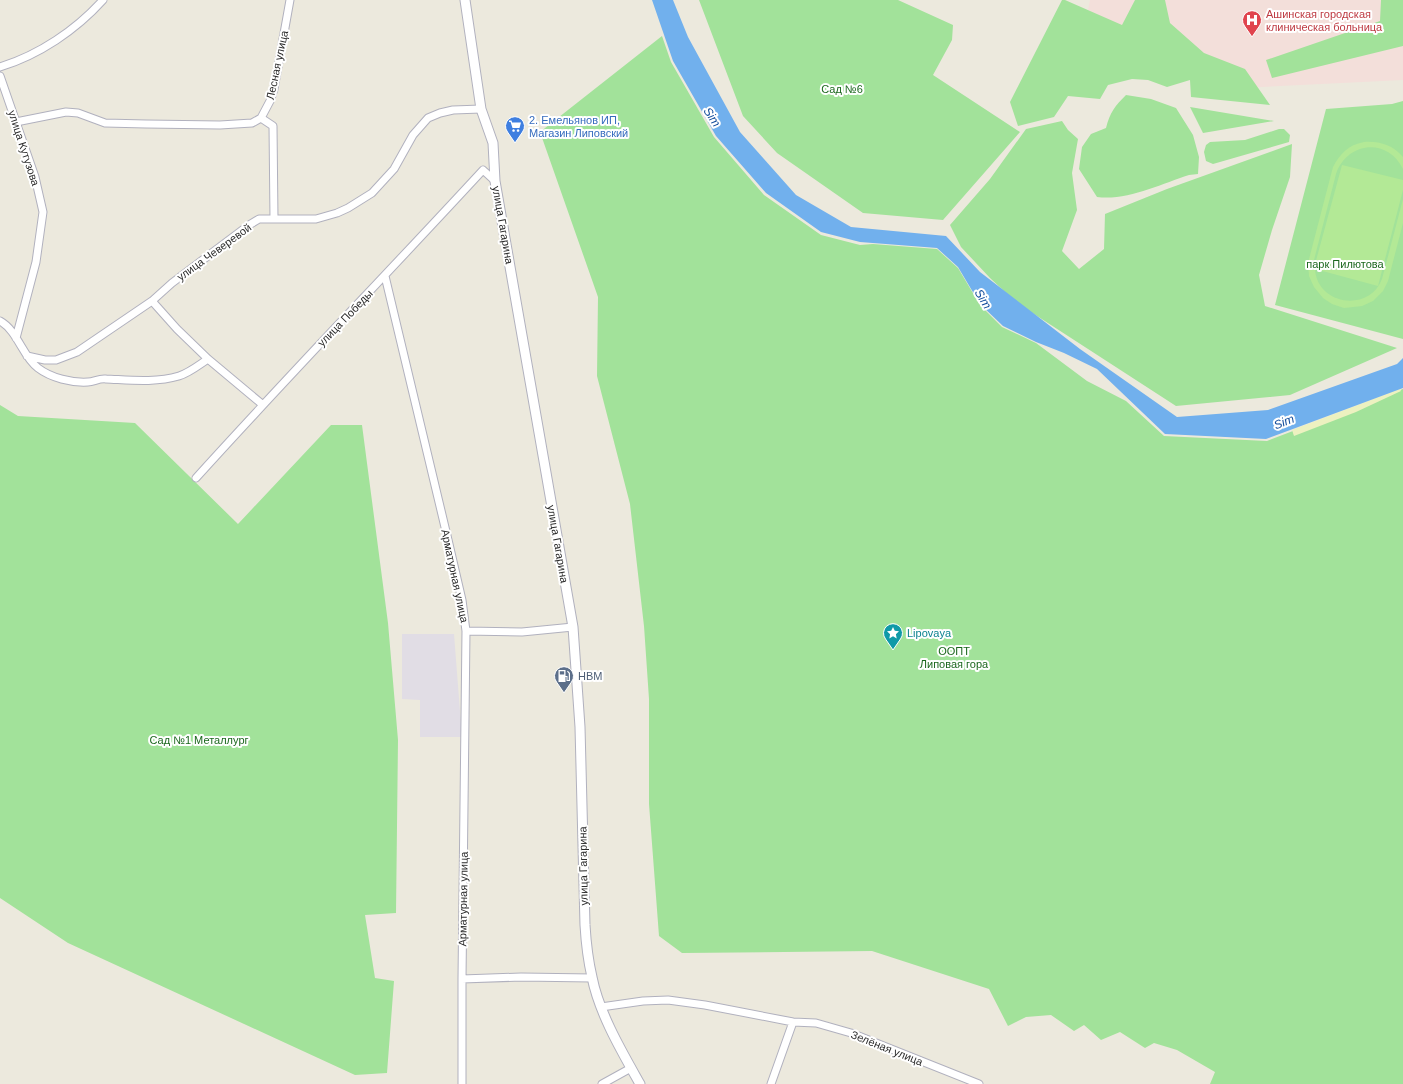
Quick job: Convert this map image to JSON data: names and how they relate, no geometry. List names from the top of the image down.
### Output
{
  "streets": {
    "street": [
      "Лесная улица",
      "улица Кутузова",
      "улица Гагарина",
      "улица Чеверевой",
      "улица Победы",
      "Арматурная улица",
      "Зелёная улица"
    ]
  },
  "crossings": [
    ["улица Гагарина", "улица Чеверевой"],
    ["улица Гагарина", "улица Победы"],
    ["улица Гагарина", "Зелёная улица"],
    ["улица Победы", "Арматурная улица"]
  ],
  "water": ["Sim"],
  "parks": [
    "Сад №6",
    "парк Пилютова",
    "ООПТ Липовая гора",
    "Сад №1 Металлург"
  ],
  "places": {
    "hospital": ["Ашинская городская клиническая больница"],
    "supermarket": ["2. Емельянов ИП, Магазин Липовский"],
    "place": ["Lipovaya"],
    "fuel station": ["НВМ"]
  }
}
